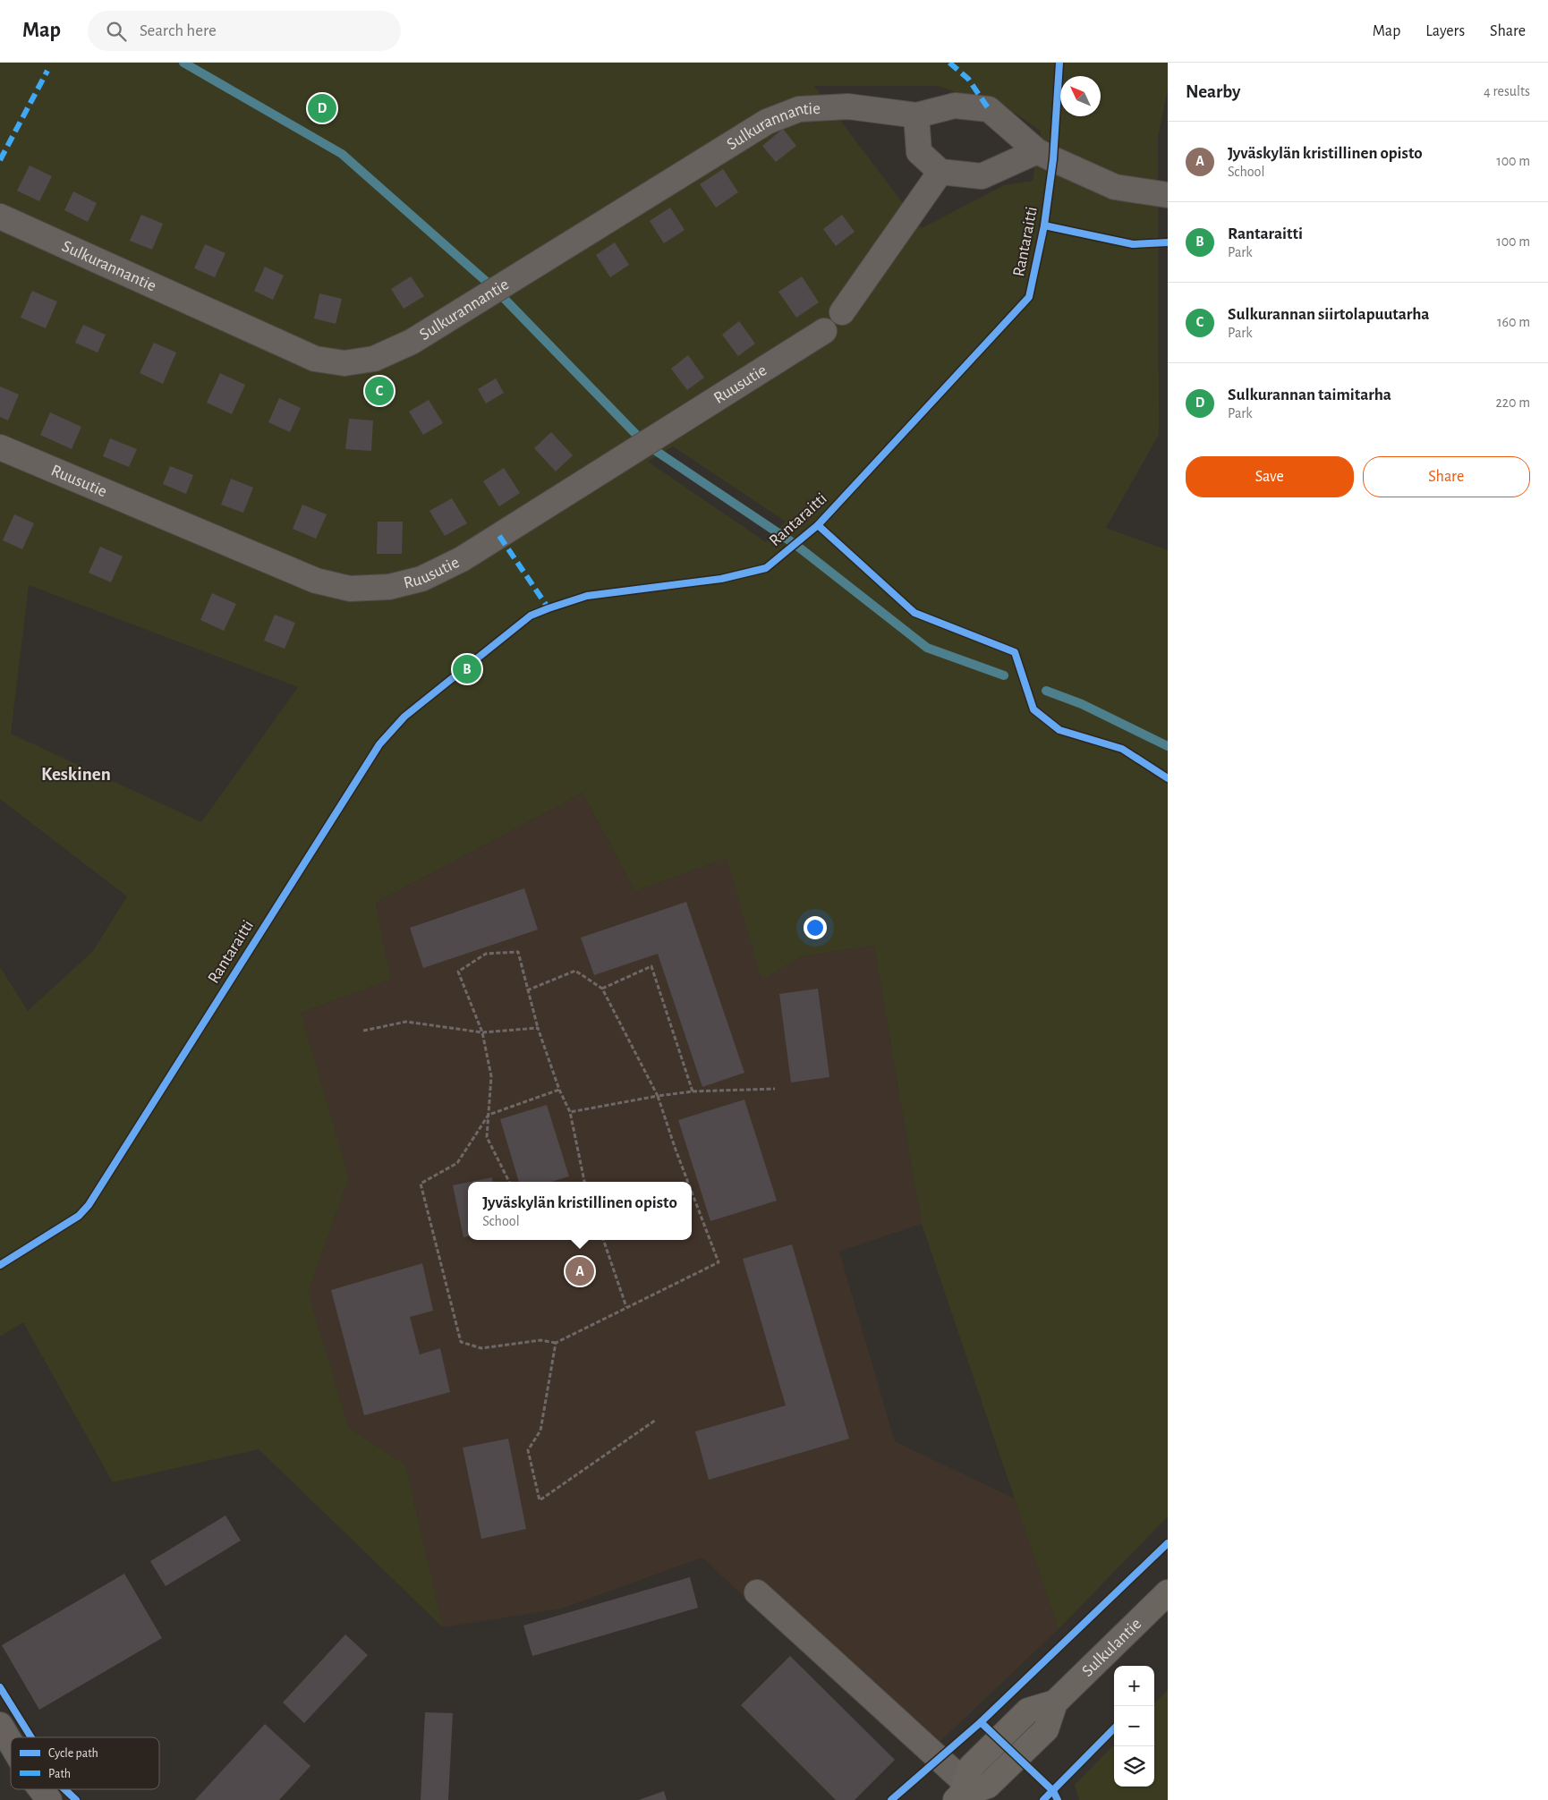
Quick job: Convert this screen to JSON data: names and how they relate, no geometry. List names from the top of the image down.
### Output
{
  "streets": {
    "main road": ["Sulkulantie"],
    "street": ["Sulkurannantie", "Ruusutie"],
    "cycle path": ["Rantaraitti"]
  },
  "districts": ["Keskinen"],
  "legend": ["Cycle path", "Path"],
  "north": "top left",
  "page": {
    "header": "Map",
    "search": "Search here",
    "nav": ["Map", "Layers", "Share"],
    "heading": ["Nearby", "4 results"],
    "pins": [
      "D",
      "C",
      "B",
      "A"
    ],
    "list": [
      {
        "mark": "A",
        "name": "Jyväskylän kristillinen opisto",
        "note": "School",
        "value": "100 m"
      },
      {
        "mark": "B",
        "name": "Rantaraitti",
        "note": "Park",
        "value": "100 m"
      },
      {
        "mark": "C",
        "name": "Sulkurannan siirtolapuutarha",
        "note": "Park",
        "value": "160 m"
      },
      {
        "mark": "D",
        "name": "Sulkurannan taimitarha",
        "note": "Park",
        "value": "220 m"
      }
    ],
    "buttons": ["Save", "Share"],
    "popup": ["Jyväskylän kristillinen opisto", "School"],
    "map_buttons": ["+", "−"]
  }
}
